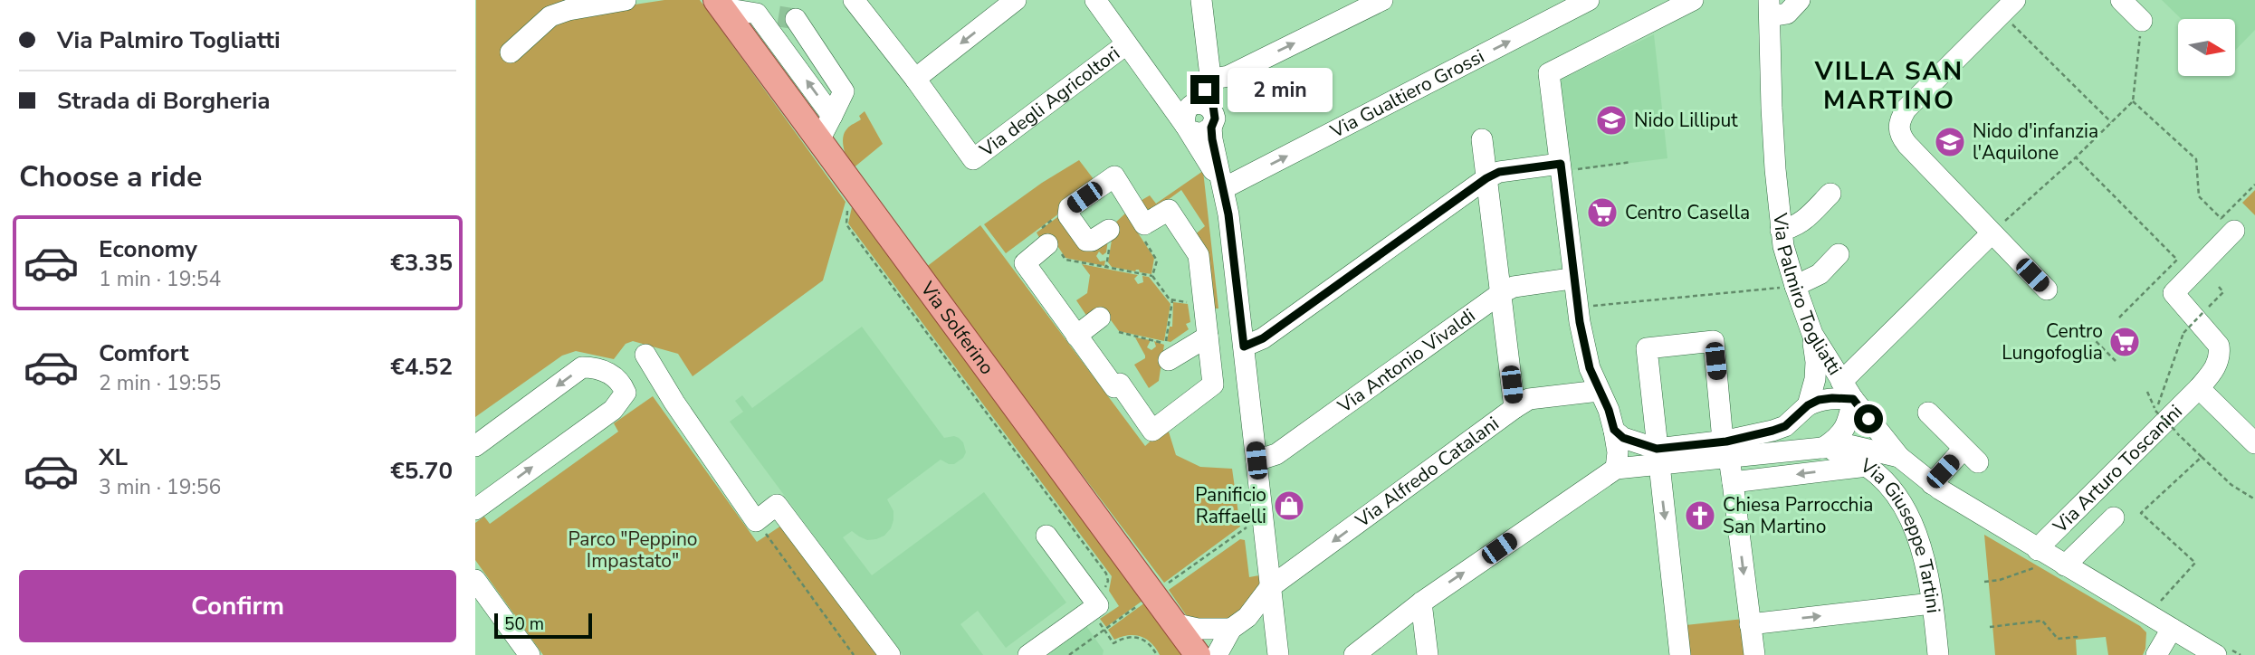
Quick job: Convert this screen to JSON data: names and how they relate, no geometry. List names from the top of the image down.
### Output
{
  "streets": {
    "main road": ["Via Solferino"],
    "street": [
      "Via Gualtiero Grossi",
      "Via degli Agricoltori",
      "Via Palmiro Togliatti",
      "Via Antonio Vivaldi",
      "Via Arturo Toscanini",
      "Via Alfredo Catalani",
      "Via Giuseppe Tartini"
    ]
  },
  "crossings": [
    ["Via Palmiro Togliatti", "Via Arturo Toscanini"]
  ],
  "districts": ["VILLA SAN MARTINO"],
  "parks": ["Parco \"Peppino Impastato\""],
  "places": {
    "school or university": ["Nido Lilliput", "Nido d'infanzia l'Aquilone"],
    "supermarket": ["Centro Casella", "Centro Lungofoglia"],
    "shop": ["Panificio Raffaelli"],
    "church": ["Chiesa Parrocchia San Martino"]
  },
  "scale_bar": "50 m",
  "north": "right",
  "page": {
    "banner": ["Via Palmiro Togliatti", "Strada di Borgheria"],
    "bubble": "2 min",
    "heading": "Choose a ride",
    "list": [
      {
        "name": "Economy",
        "note": "1 min · 19:54",
        "value": "€3.35"
      },
      {
        "name": "Comfort",
        "note": "2 min · 19:55",
        "value": "€4.52"
      },
      {
        "name": "XL",
        "note": "3 min · 19:56",
        "value": "€5.70"
      }
    ],
    "buttons": "Confirm",
    "scale": "50 m"
  }
}
